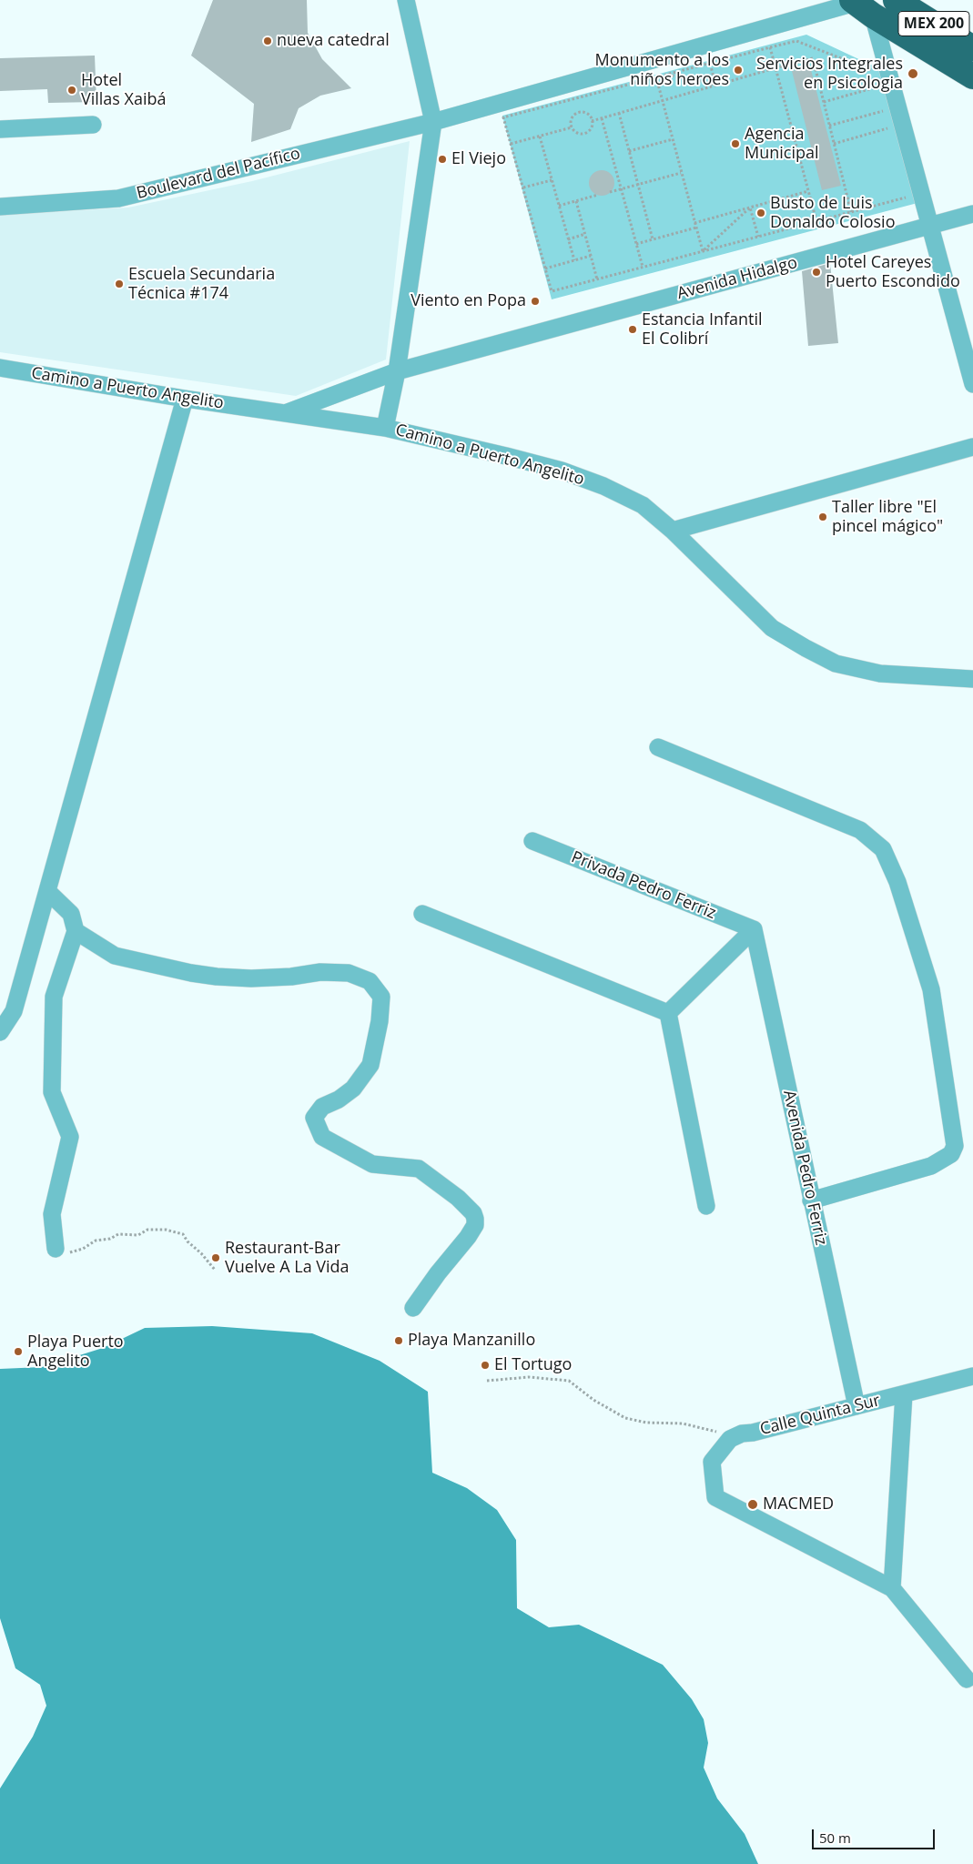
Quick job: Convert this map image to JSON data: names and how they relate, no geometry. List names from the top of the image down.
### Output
{
  "streets": {
    "highway": ["MEX 200"],
    "street": [
      "Boulevard del Pacífico",
      "Avenida Hidalgo",
      "Camino a Puerto Angelito",
      "Privada Pedro Ferriz",
      "Avenida Pedro Ferriz",
      "Calle Quinta Sur"
    ]
  },
  "crossings": [
    ["MEX 200", "Boulevard del Pacífico"],
    ["Avenida Hidalgo", "Camino a Puerto Angelito"],
    ["Privada Pedro Ferriz", "Avenida Pedro Ferriz"],
    ["Avenida Pedro Ferriz", "Calle Quinta Sur"]
  ],
  "places": [
    "nueva catedral",
    "Monumento a los niños heroes",
    "Servicios Integrales en Psicologia",
    "Hotel Villas Xaibá",
    "Agencia Municipal",
    "El Viejo",
    "Busto de Luis Donaldo Colosio",
    "Hotel Careyes Puerto Escondido",
    "Escuela Secundaria Técnica #174",
    "Viento en Popa",
    "Estancia Infantil El Colibrí",
    "Taller libre \"El pincel mágico\"",
    "Restaurant-Bar Vuelve A La Vida",
    "Playa Manzanillo",
    "Playa Puerto Angelito",
    "El Tortugo",
    "MACMED"
  ],
  "scale_bar": "50 m"
}
